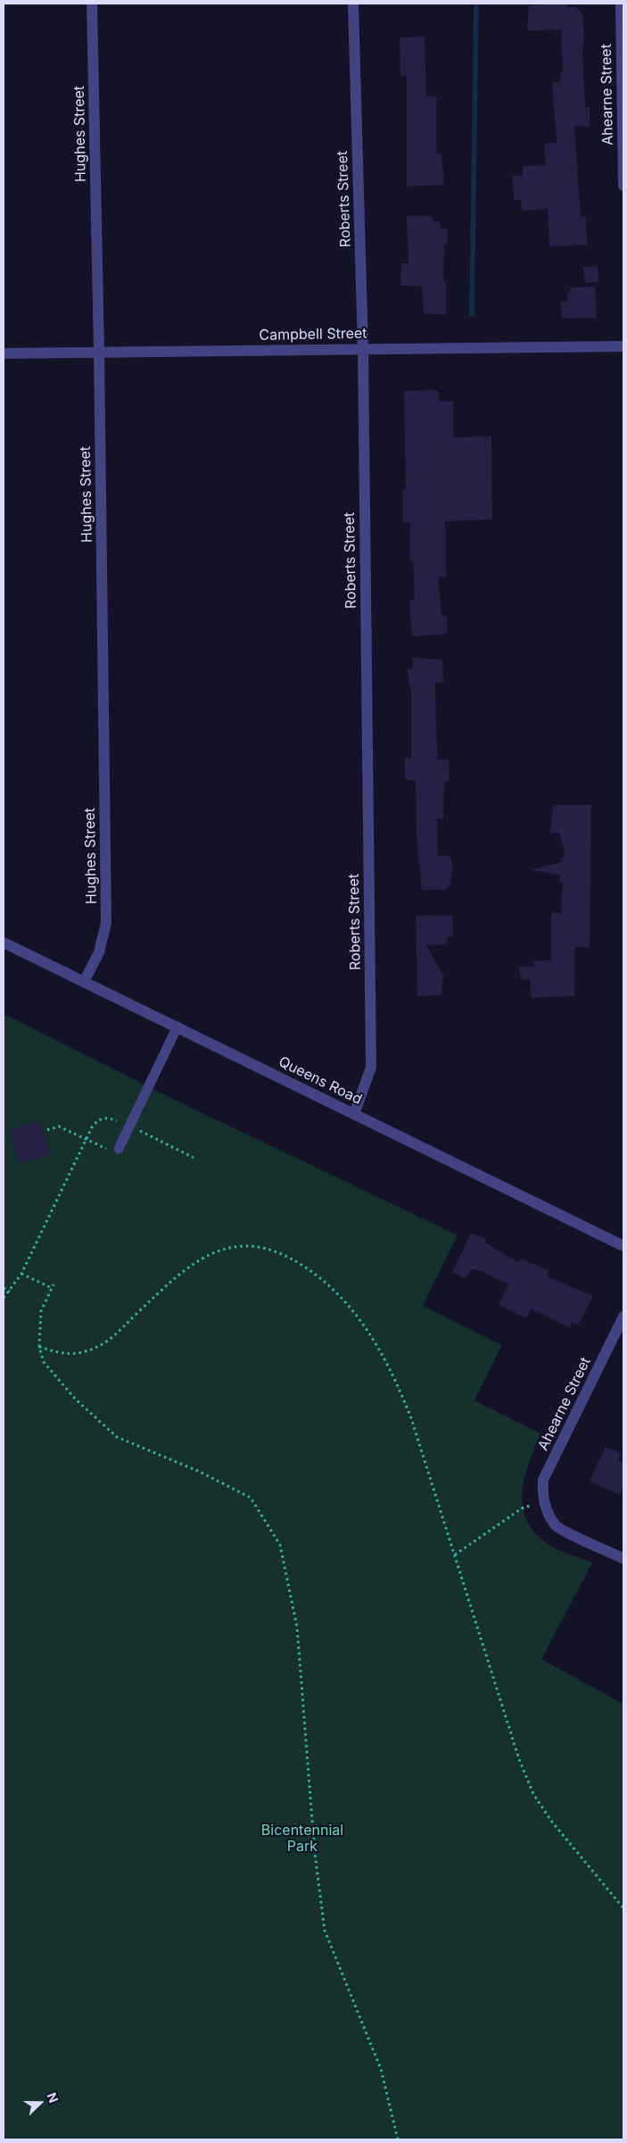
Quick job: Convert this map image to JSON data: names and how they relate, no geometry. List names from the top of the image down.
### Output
{
  "streets": {
    "street": [
      "Ahearne Street",
      "Hughes Street",
      "Roberts Street",
      "Campbell Street",
      "Queens Road"
    ]
  },
  "crossings": [
    ["Hughes Street", "Campbell Street"],
    ["Hughes Street", "Queens Road"],
    ["Roberts Street", "Campbell Street"],
    ["Roberts Street", "Queens Road"]
  ],
  "parks": ["Bicentennial Park"],
  "north": "right"
}
